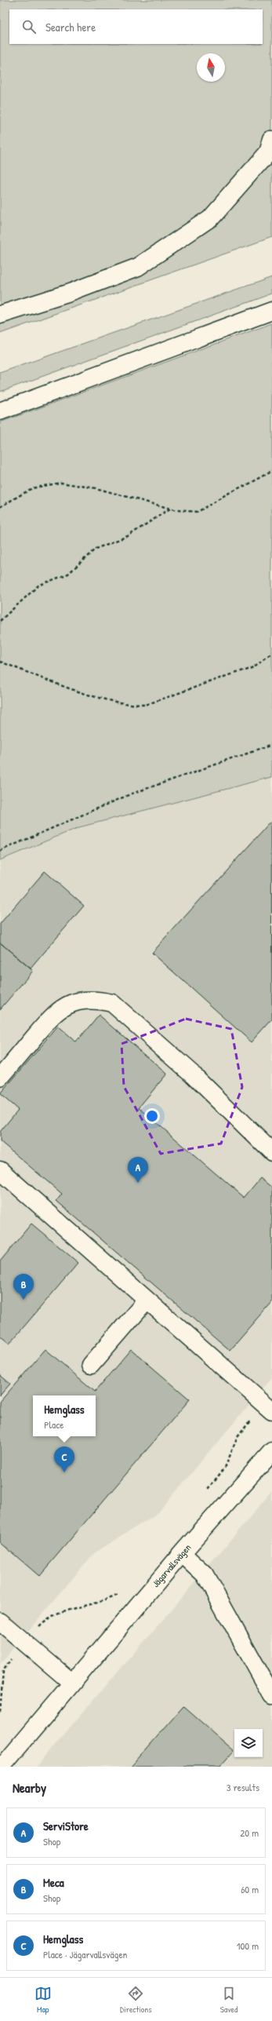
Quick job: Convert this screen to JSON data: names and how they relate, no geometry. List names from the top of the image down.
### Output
{
  "streets": {
    "street": ["Jägarvallsvägen"]
  },
  "north": "top",
  "page": {
    "search": "Search here",
    "pins": ["A", "B", "C"],
    "popup": ["Hemglass", "Place"],
    "heading": ["Nearby", "3 results"],
    "list": [
      {
        "mark": "A",
        "name": "ServiStore",
        "note": "Shop",
        "value": "20 m"
      },
      {
        "mark": "B",
        "name": "Meca",
        "note": "Shop",
        "value": "60 m"
      },
      {
        "mark": "C",
        "name": "Hemglass",
        "note": "Place · Jägarvallsvägen",
        "value": "100 m"
      }
    ],
    "nav": ["Map", "Directions", "Saved"]
  }
}
